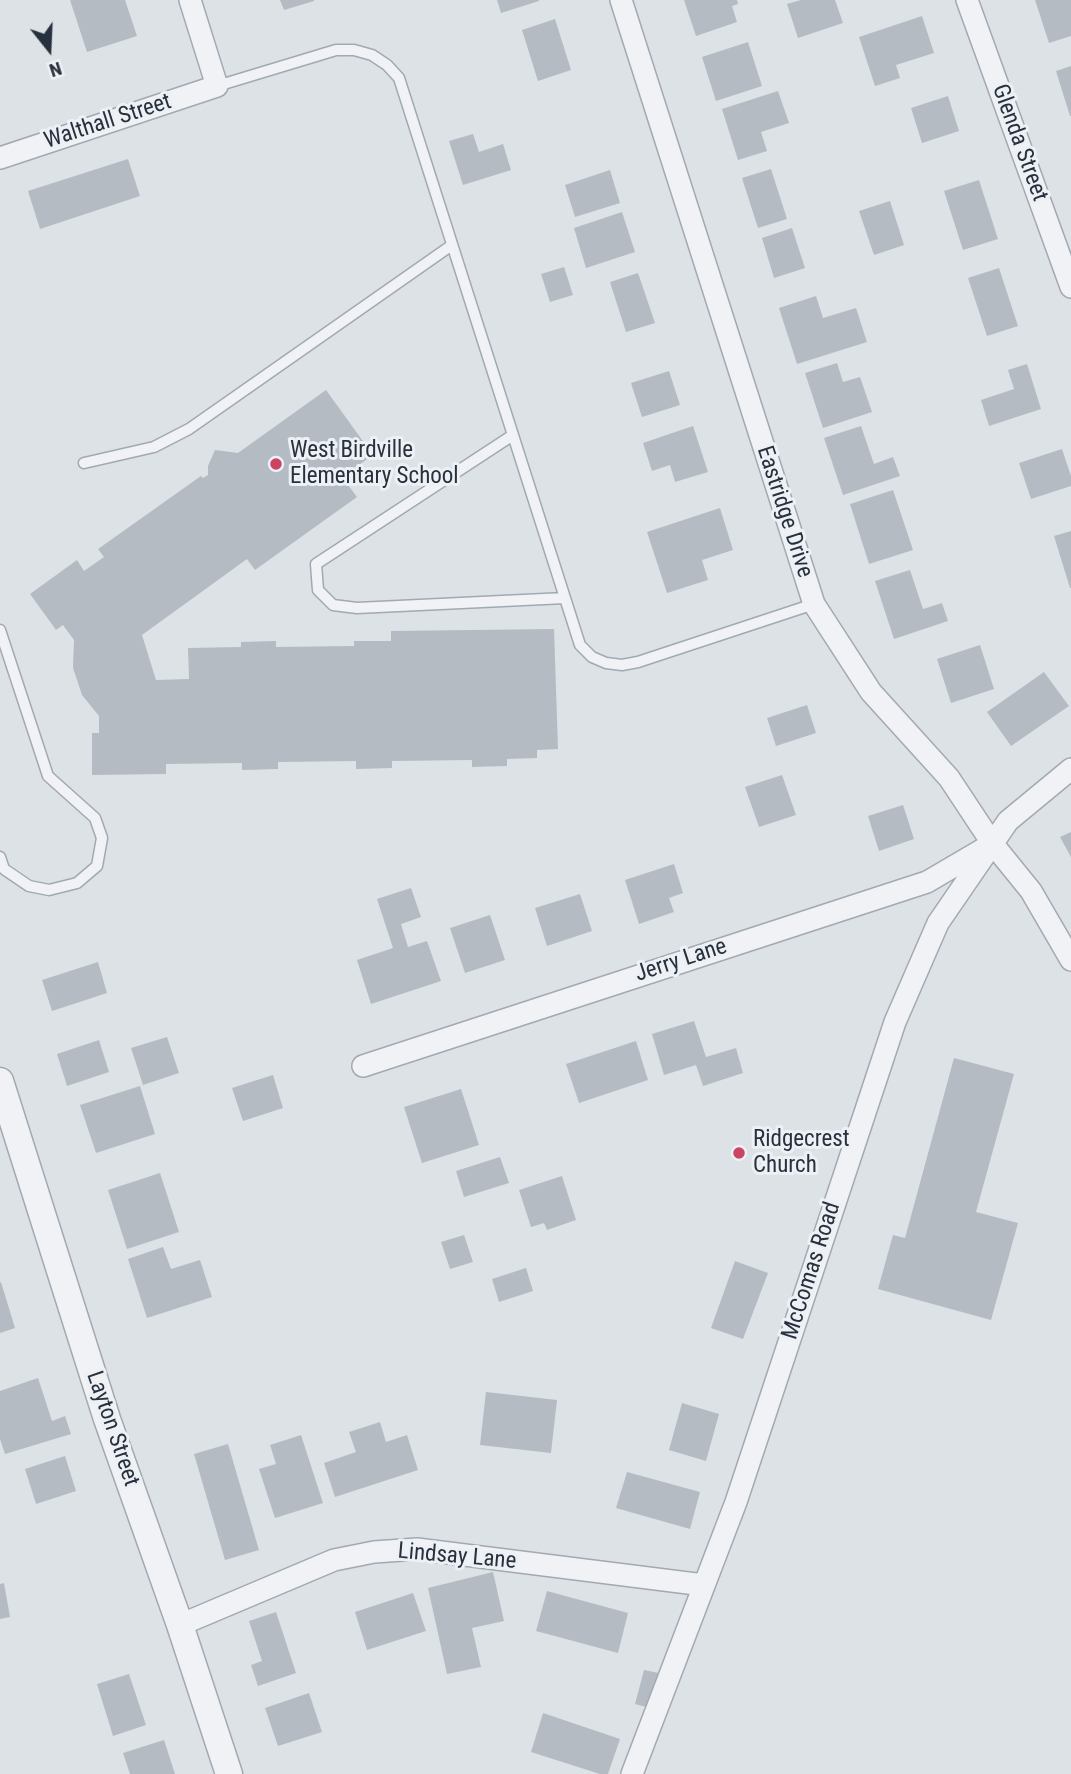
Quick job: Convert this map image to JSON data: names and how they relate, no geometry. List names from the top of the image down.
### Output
{
  "streets": {
    "street": [
      "Walthall Street",
      "Glenda Street",
      "Eastridge Drive",
      "Jerry Lane",
      "McComas Road",
      "Layton Street",
      "Lindsay Lane"
    ]
  },
  "crossings": [
    ["Eastridge Drive", "Jerry Lane"],
    ["Eastridge Drive", "McComas Road"],
    ["Jerry Lane", "McComas Road"],
    ["McComas Road", "Lindsay Lane"],
    ["Layton Street", "Lindsay Lane"]
  ],
  "places": ["West Birdville Elementary School", "Ridgecrest Church"],
  "north": "bottom"
}
